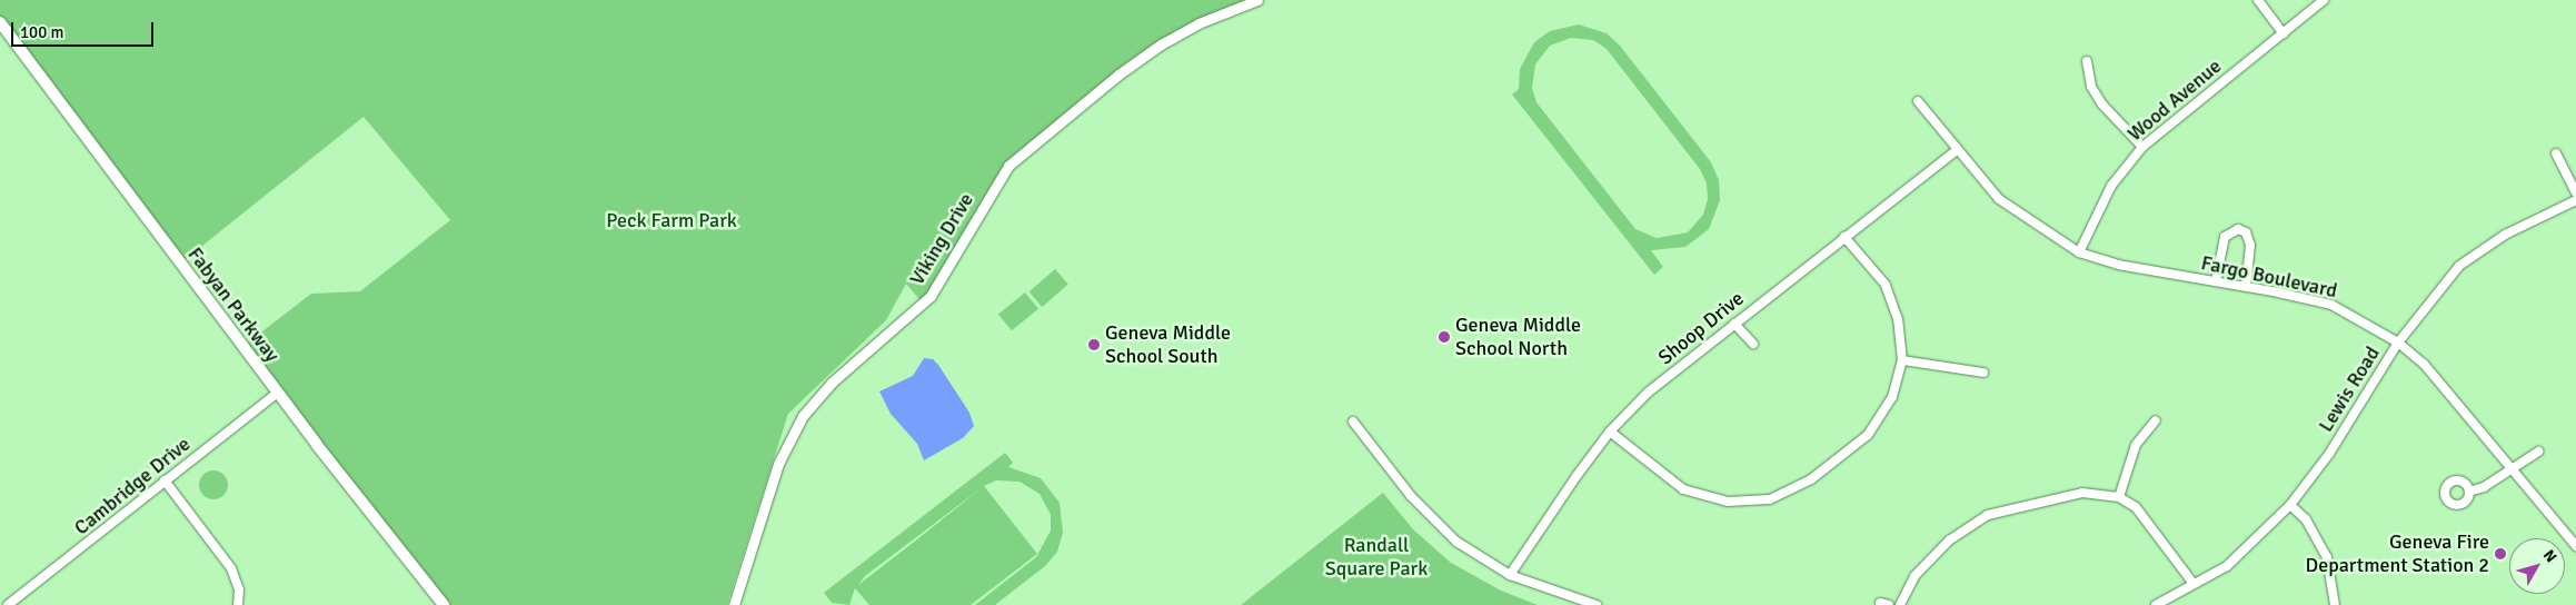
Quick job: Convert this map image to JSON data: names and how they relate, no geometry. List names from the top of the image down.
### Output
{
  "streets": {
    "main road": ["Fabyan Parkway"],
    "street": [
      "Wood Avenue",
      "Viking Drive",
      "Fargo Boulevard",
      "Shoop Drive",
      "Lewis Road",
      "Cambridge Drive"
    ]
  },
  "crossings": [
    ["Wood Avenue", "Fargo Boulevard"],
    ["Fargo Boulevard", "Shoop Drive"],
    ["Fargo Boulevard", "Lewis Road"],
    ["Fabyan Parkway", "Cambridge Drive"]
  ],
  "parks": ["Peck Farm Park", "Randall Square Park"],
  "places": ["Geneva Middle School North", "Geneva Middle School South", "Geneva Fire Department Station 2"],
  "scale_bar": "100 m",
  "north": "top right"
}
